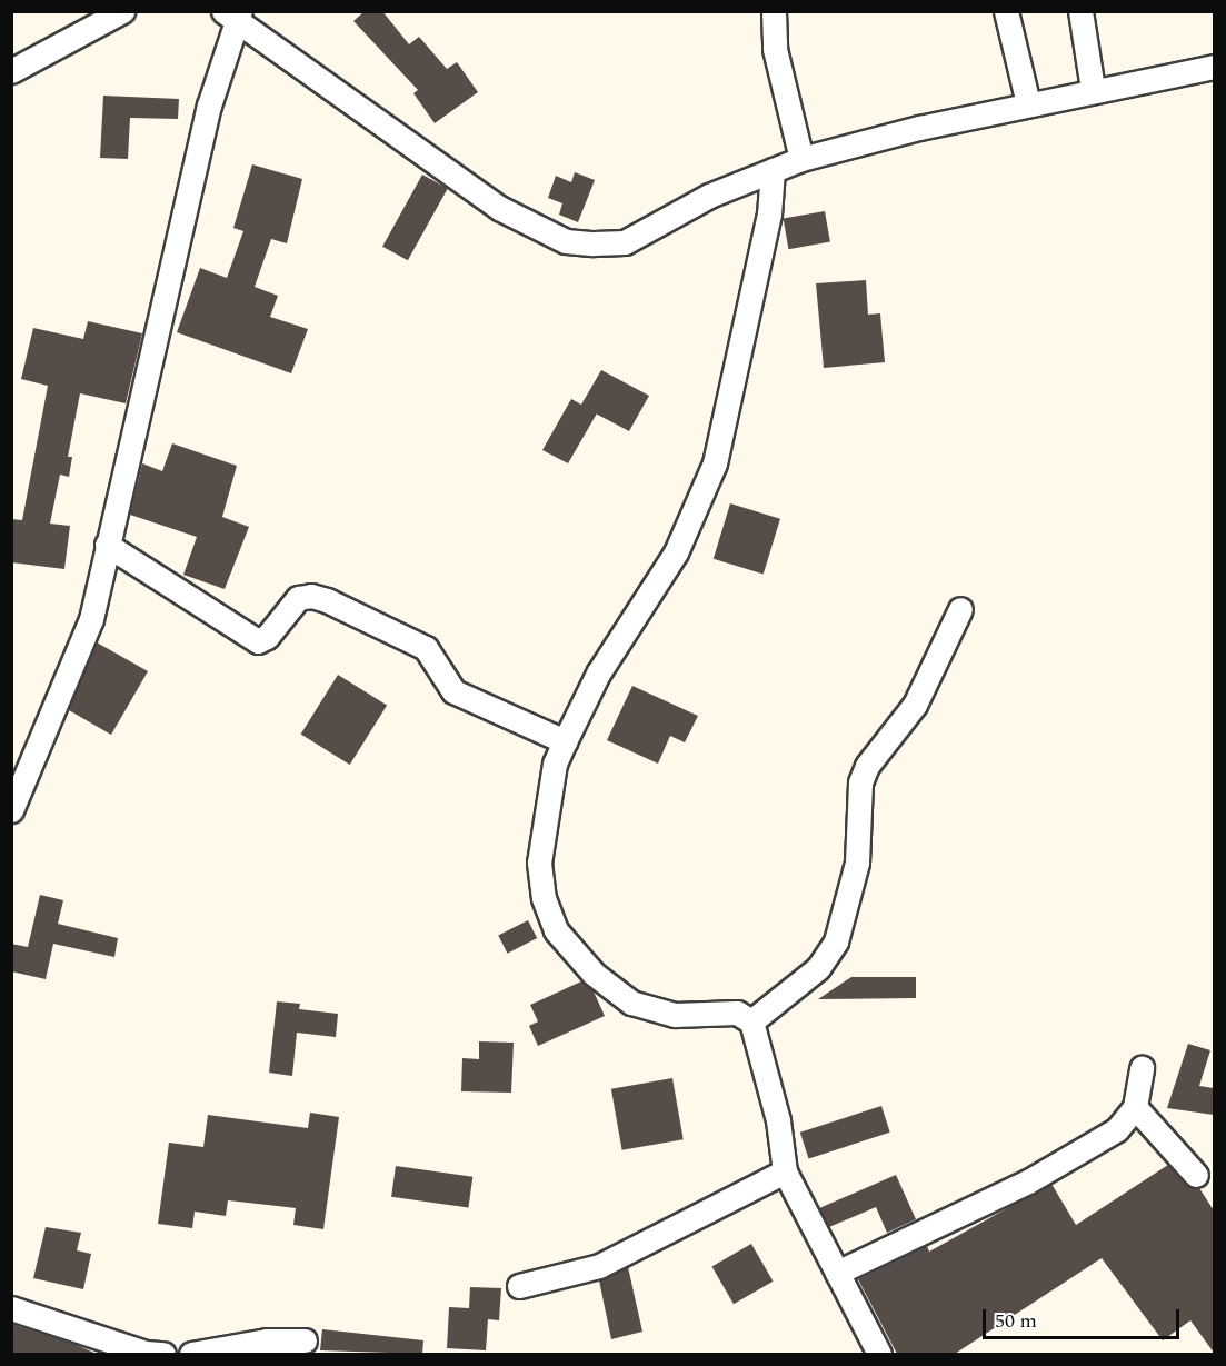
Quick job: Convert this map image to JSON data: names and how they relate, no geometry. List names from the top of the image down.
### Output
{
  "scale_bar": "50 m"
}
